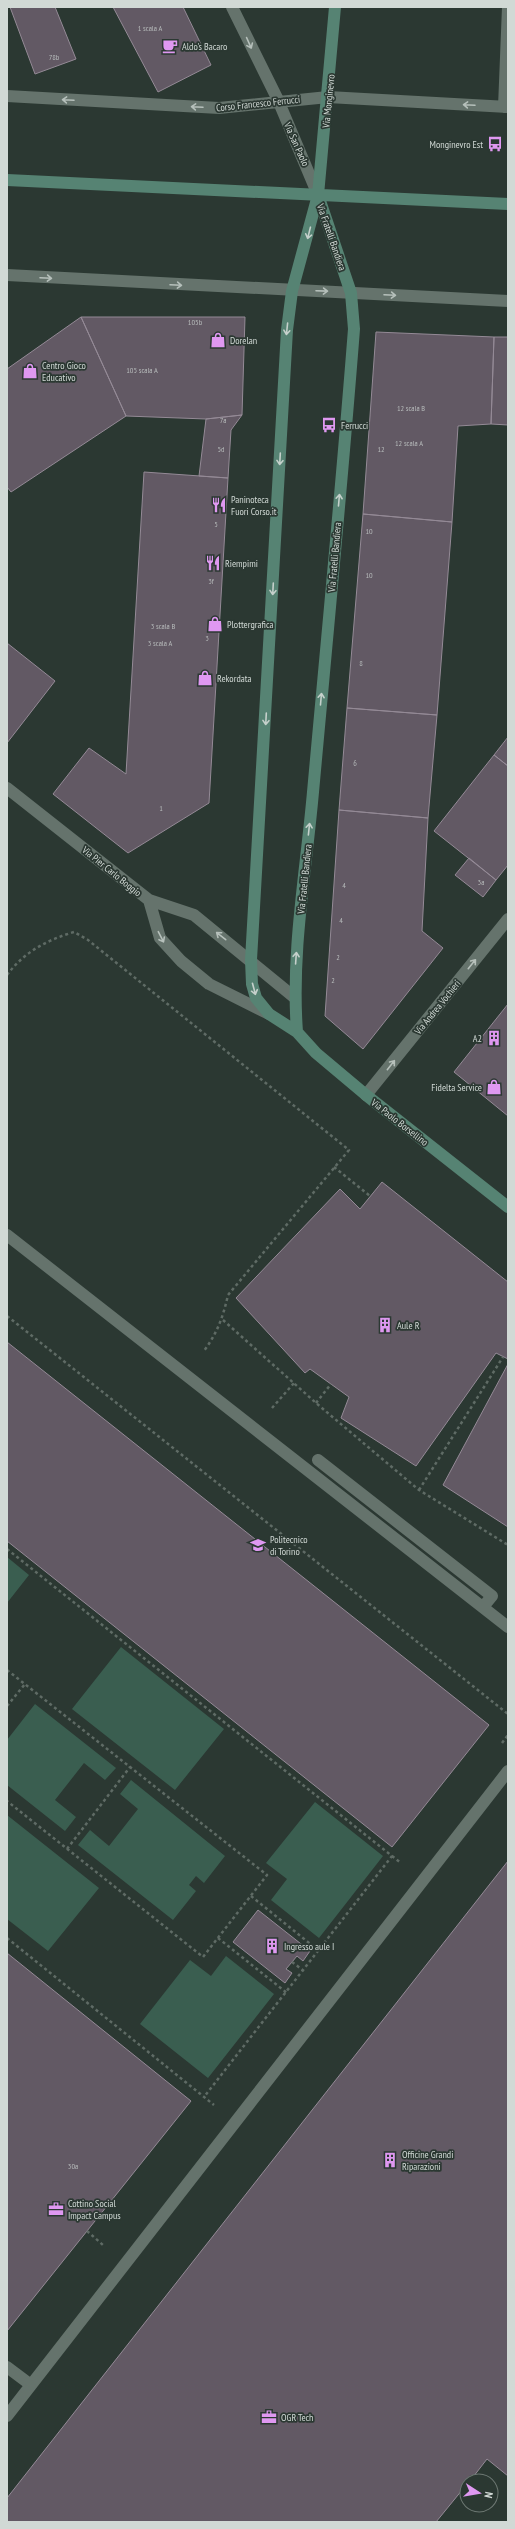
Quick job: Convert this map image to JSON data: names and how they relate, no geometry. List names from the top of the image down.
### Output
{
  "streets": {
    "street": [
      "Via Monginevro",
      "Corso Francesco Ferrucci",
      "Via San Paolo",
      "Via Fratelli Bandiera",
      "Via Pier Carlo Boggio",
      "Via Andrea Vochieri",
      "Via Paolo Borsellino"
    ]
  },
  "crossings": [
    ["Via Monginevro", "Corso Francesco Ferrucci"],
    ["Via Monginevro", "Via San Paolo"],
    ["Via Monginevro", "Via Fratelli Bandiera"],
    ["Corso Francesco Ferrucci", "Via San Paolo"],
    ["Via San Paolo", "Via Fratelli Bandiera"],
    ["Via Fratelli Bandiera", "Via Pier Carlo Boggio"],
    ["Via Fratelli Bandiera", "Via Paolo Borsellino"],
    ["Via Pier Carlo Boggio", "Via Paolo Borsellino"],
    ["Via Andrea Vochieri", "Via Paolo Borsellino"]
  ],
  "one_way": ["Via San Paolo", "Via Andrea Vochieri"],
  "places": {
    "cafe": ["Aldo's Bacaro"],
    "bus stop": ["Monginevro Est", "Ferrucci"],
    "shop": [
      "Dorelan",
      "Centro Gioco Educativo",
      "Plottergrafica",
      "Rekordata",
      "Fidelta Service"
    ],
    "restaurant": ["Paninoteca Fuori Corso.it", "Riempimi"],
    "building": [
      "A2",
      "Aule R",
      "Ingresso aule I",
      "Officine Grandi Riparazioni"
    ],
    "school or university": ["Politecnico di Torino"],
    "office": ["Cottino Social Impact Campus", "OGR Tech"]
  },
  "house_numbers": [
    "1 scala A",
    "78b",
    "105b",
    "105 scala A",
    "12 scala B",
    "7a",
    "12 scala A",
    "5d",
    "12",
    "5",
    "10",
    "10",
    "3f",
    "3 scala B",
    "3",
    "3 scala A",
    "8",
    "6",
    "1",
    "3a",
    "4",
    "4",
    "2",
    "2",
    "30a"
  ],
  "north": "right"
}
